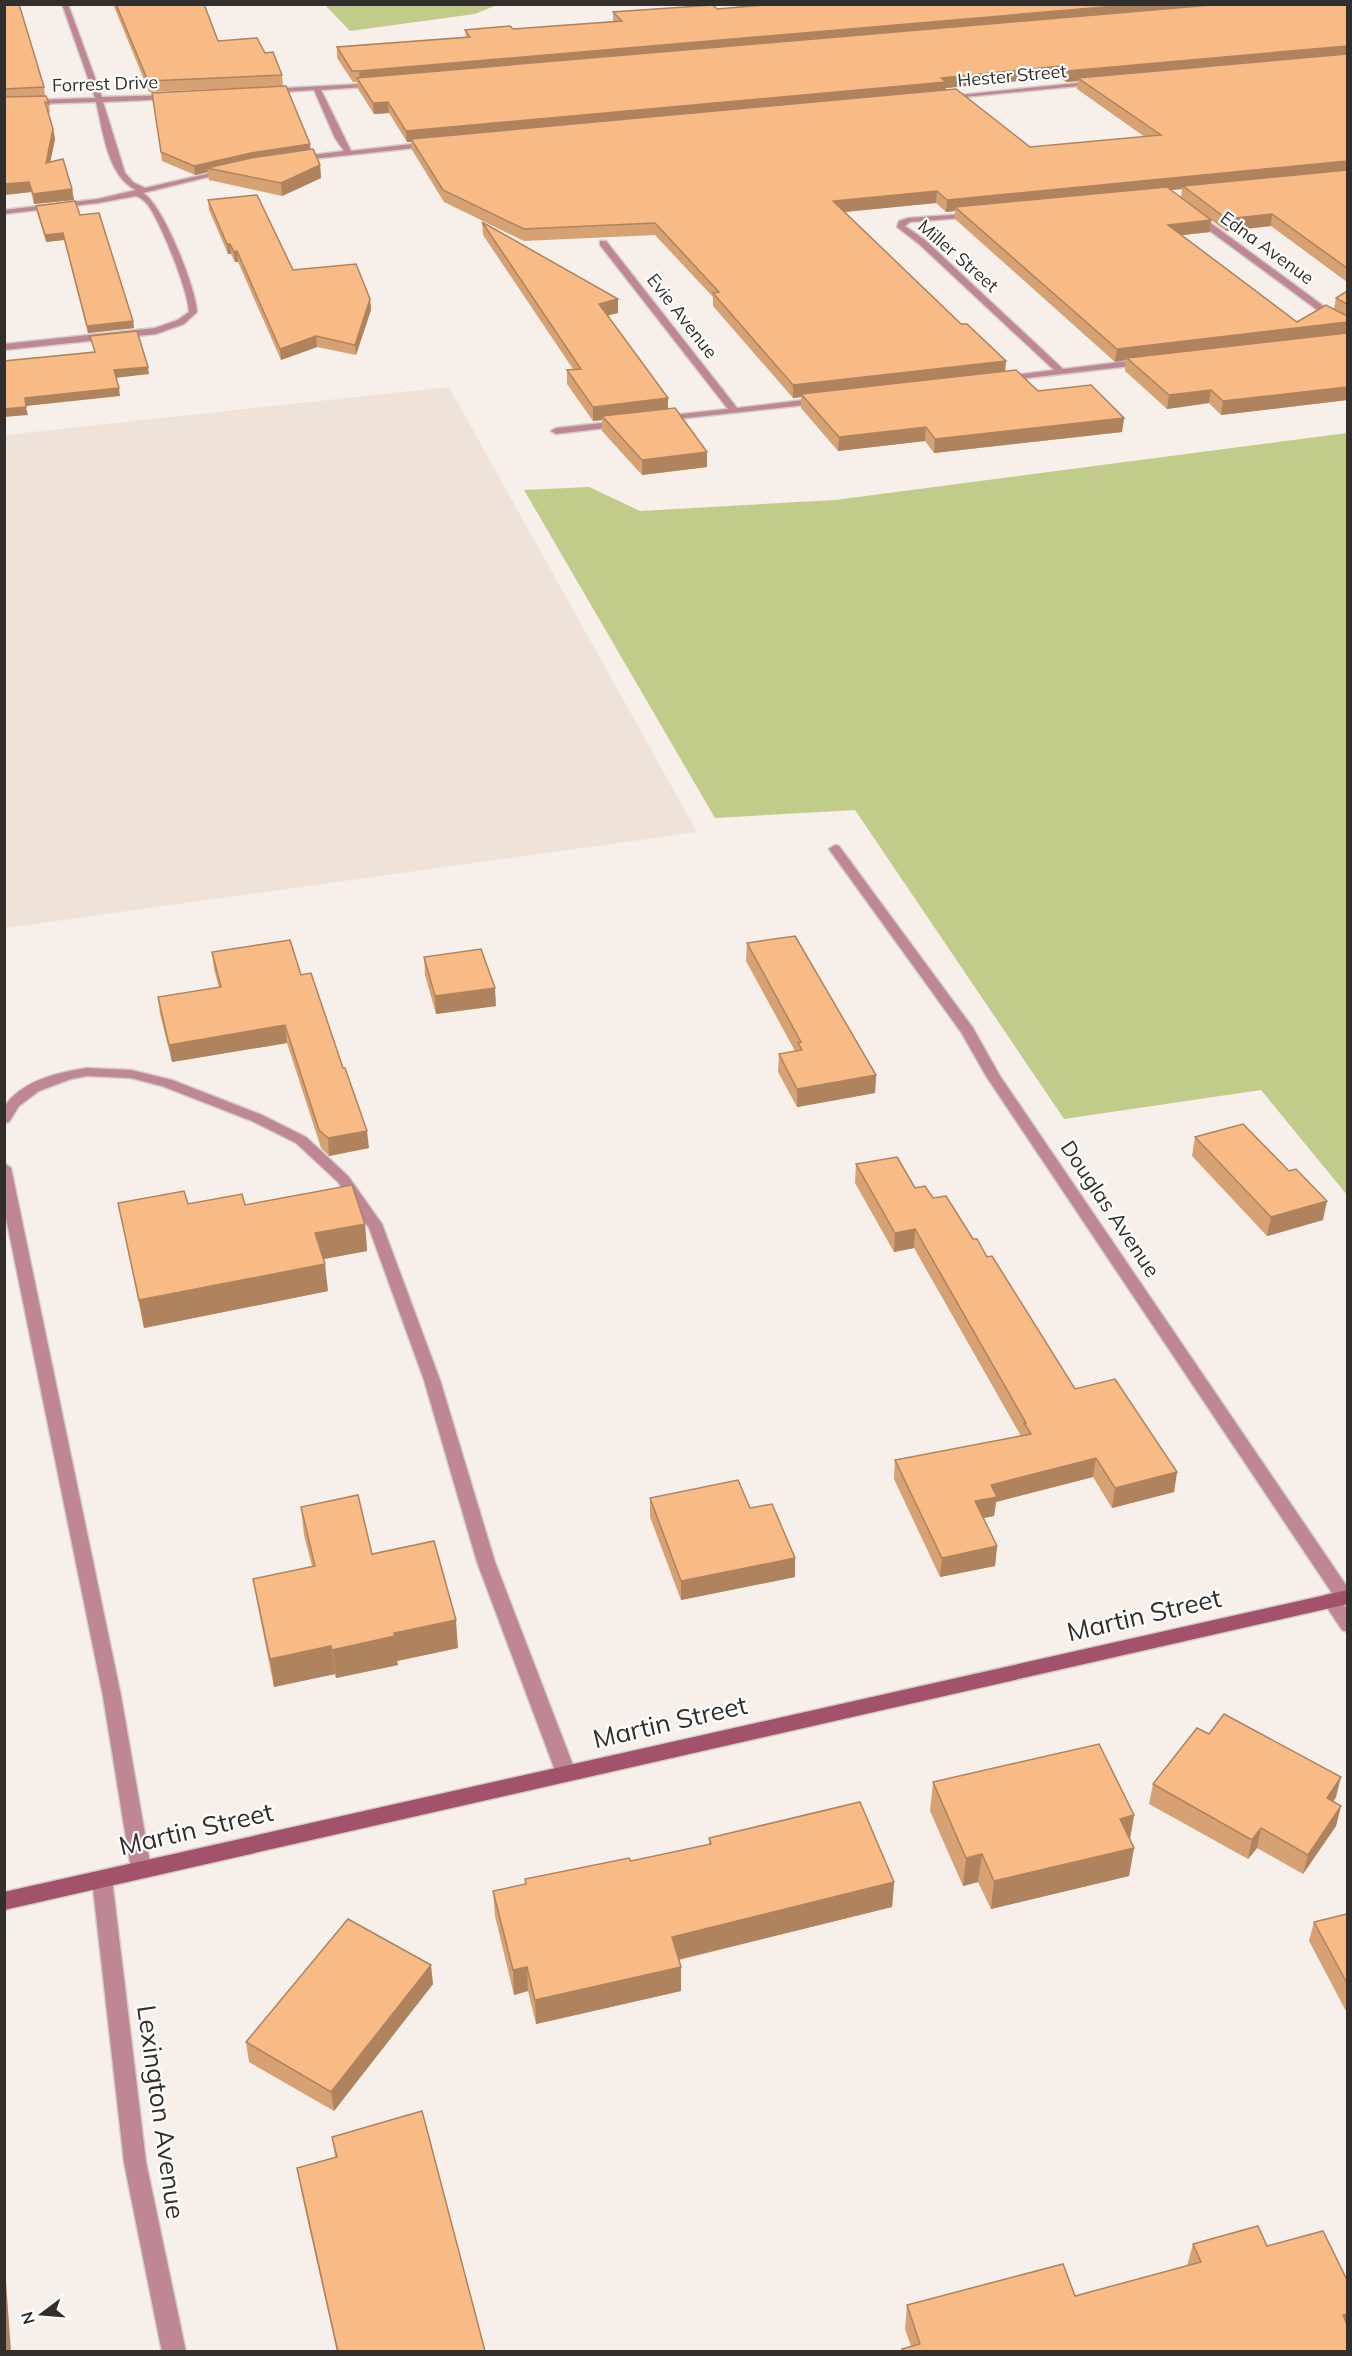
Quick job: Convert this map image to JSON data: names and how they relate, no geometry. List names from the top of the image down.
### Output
{
  "streets": {
    "street": [
      "Hester Street",
      "Forrest Drive",
      "Edna Avenue",
      "Miller Street",
      "Evie Avenue",
      "Douglas Avenue",
      "Martin Street",
      "Lexington Avenue"
    ]
  },
  "crossings": [
    ["Douglas Avenue", "Martin Street"],
    ["Martin Street", "Lexington Avenue"]
  ],
  "north": "left"
}
